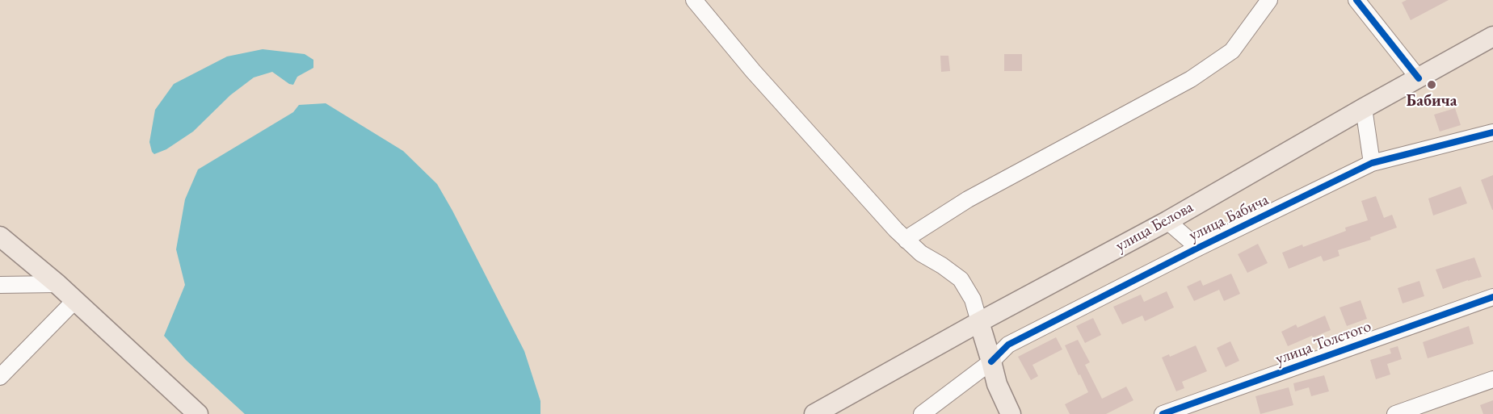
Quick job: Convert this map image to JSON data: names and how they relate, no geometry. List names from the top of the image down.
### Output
{
  "streets": {
    "main road": ["улица Белова"],
    "street": ["улица Бабича", "улица Толстого"]
  },
  "places": ["Бабича"]
}
